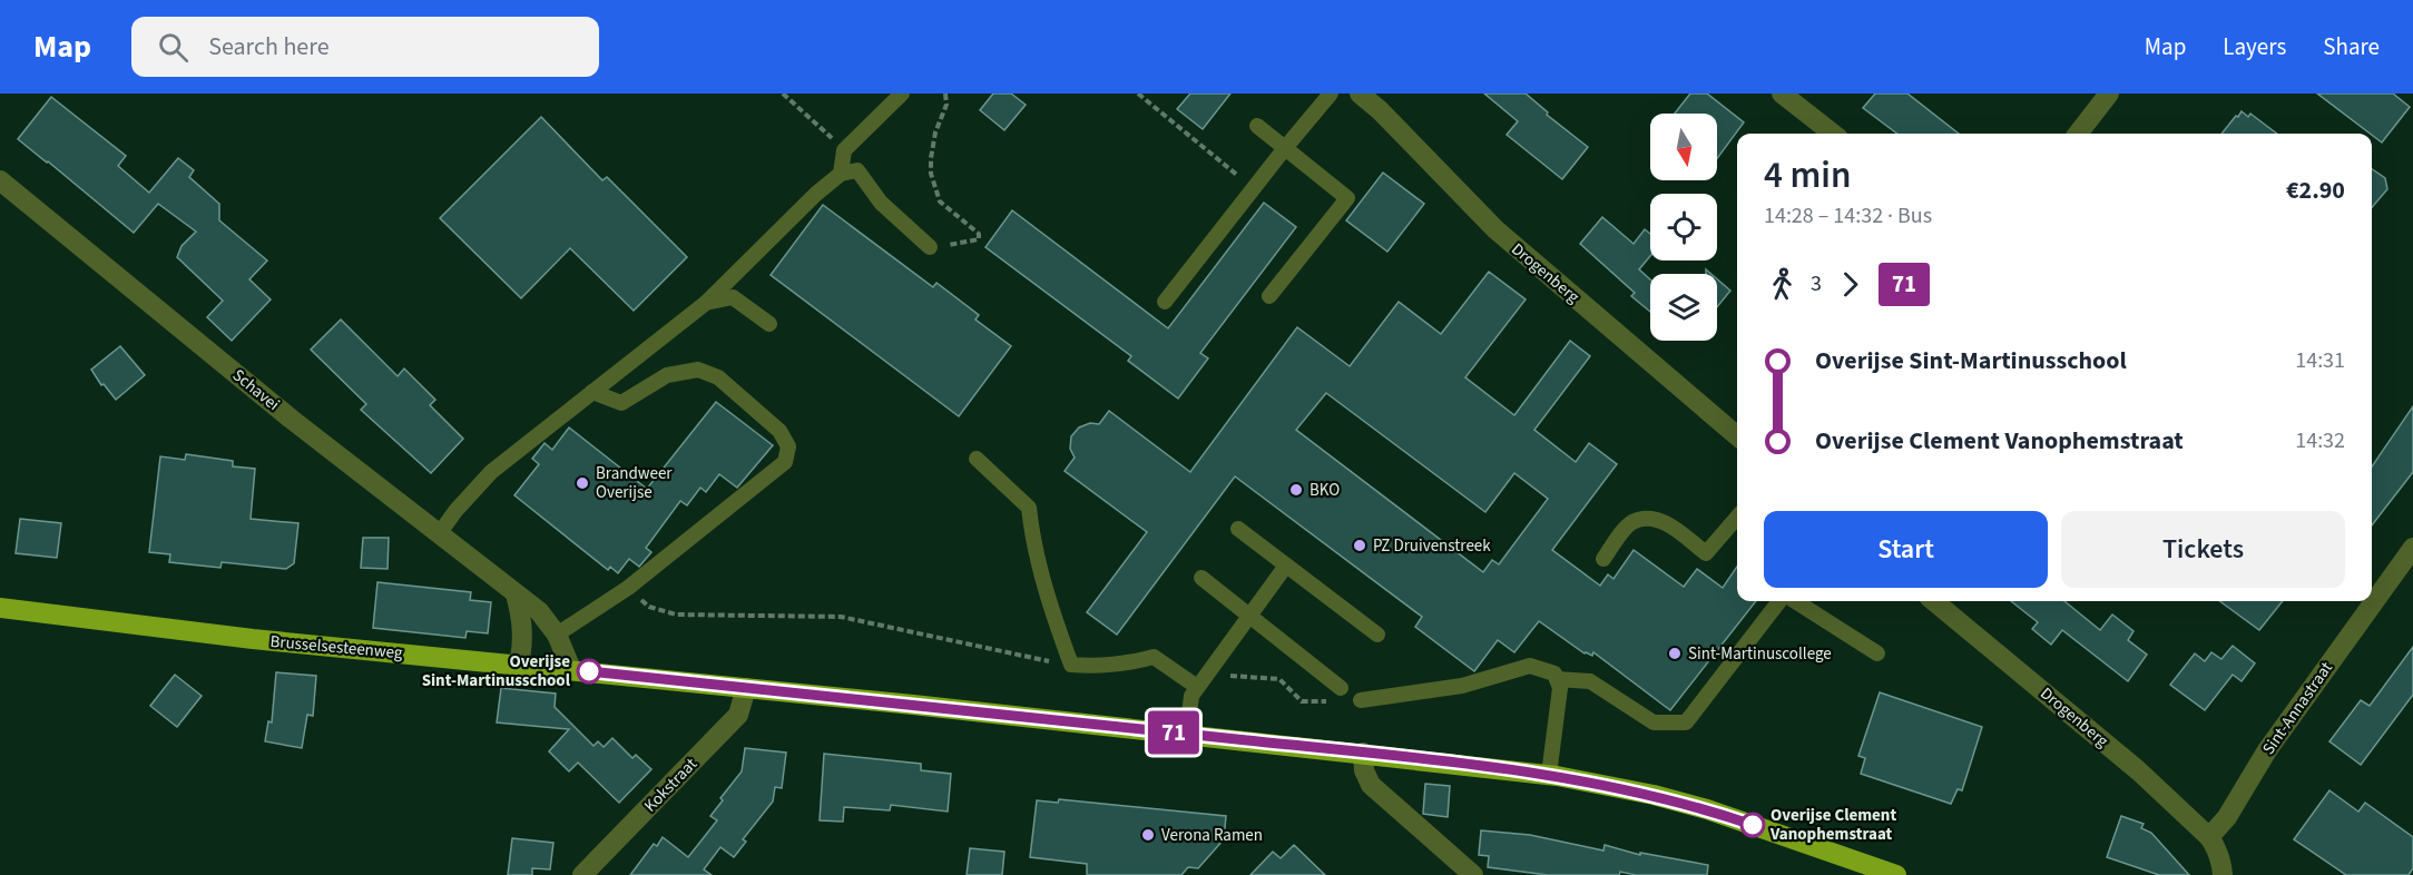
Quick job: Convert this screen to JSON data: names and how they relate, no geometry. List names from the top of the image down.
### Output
{
  "streets": {
    "main road": ["Brusselsesteenweg"],
    "street": [
      "Drogenberg",
      "Schavei",
      "Sint-Annastraat",
      "Kokstraat"
    ]
  },
  "crossings": [
    ["Drogenberg", "Sint-Annastraat"],
    ["Schavei", "Brusselsesteenweg"],
    ["Brusselsesteenweg", "Kokstraat"]
  ],
  "places": [
    "Brandweer Overijse",
    "BKO",
    "PZ Druivenstreek",
    "Sint-Martinuscollege",
    "Overijse Sint-Martinusschool",
    "Overijse Clement Vanophemstraat",
    "Verona Ramen"
  ],
  "lines": ["bus line 71"],
  "north": "bottom",
  "page": {
    "header": "Map",
    "search": "Search here",
    "nav": ["Map", "Layers", "Share"],
    "on_map": "71",
    "heading": ["4 min", "14:28 – 14:32 · Bus", "€2.90"],
    "legs": ["3", "71"],
    "list": [
      {
        "name": "Overijse Sint-Martinusschool",
        "value": "14:31"
      },
      {
        "name": "Overijse Clement Vanophemstraat",
        "value": "14:32"
      }
    ],
    "buttons": ["Start", "Tickets"]
  }
}
